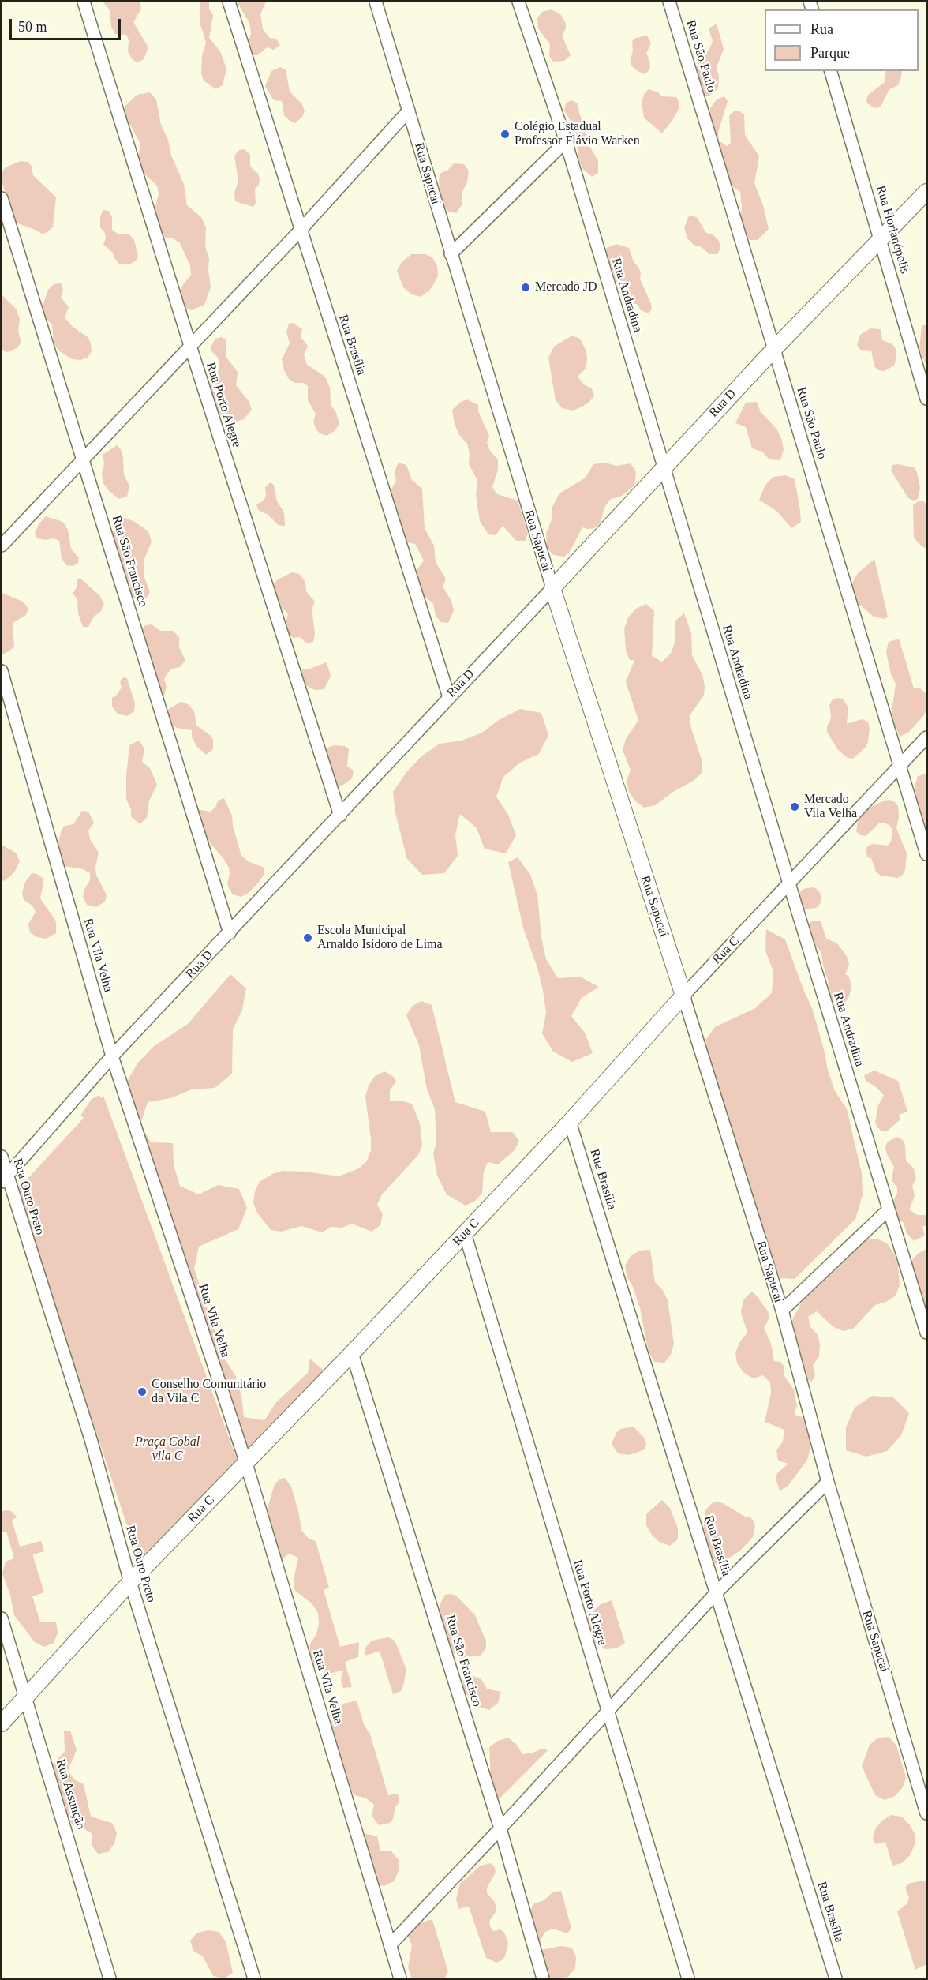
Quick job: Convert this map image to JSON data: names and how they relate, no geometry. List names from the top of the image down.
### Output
{
  "streets": {
    "street": [
      "Rua São Paulo",
      "Rua Sapucaí",
      "Rua Florianópolis",
      "Rua Andradina",
      "Rua Brasília",
      "Rua D",
      "Rua Porto Alegre",
      "Rua São Francisco",
      "Rua C",
      "Rua Vila Velha",
      "Rua Ouro Preto",
      "Rua Assunção"
    ]
  },
  "crossings": [
    ["Rua São Paulo", "Rua D"],
    ["Rua São Paulo", "Rua C"],
    ["Rua Sapucaí", "Rua D"],
    ["Rua Sapucaí", "Rua C"],
    ["Rua Florianópolis", "Rua D"],
    ["Rua Andradina", "Rua D"],
    ["Rua Andradina", "Rua C"],
    ["Rua Brasília", "Rua D"],
    ["Rua Brasília", "Rua C"],
    ["Rua D", "Rua Porto Alegre"],
    ["Rua D", "Rua São Francisco"],
    ["Rua D", "Rua Vila Velha"],
    ["Rua D", "Rua Ouro Preto"],
    ["Rua Porto Alegre", "Rua C"],
    ["Rua São Francisco", "Rua C"],
    ["Rua C", "Rua Vila Velha"],
    ["Rua C", "Rua Ouro Preto"],
    ["Rua C", "Rua Assunção"]
  ],
  "parks": ["Praça Cobal vila C"],
  "places": [
    "Colégio Estadual Professor Flávio Warken",
    "Mercado JD",
    "Mercado Vila Velha",
    "Escola Municipal Arnaldo Isidoro de Lima",
    "Conselho Comunitário da Vila C"
  ],
  "legend": ["Rua", "Parque"],
  "scale_bar": "50 m"
}
